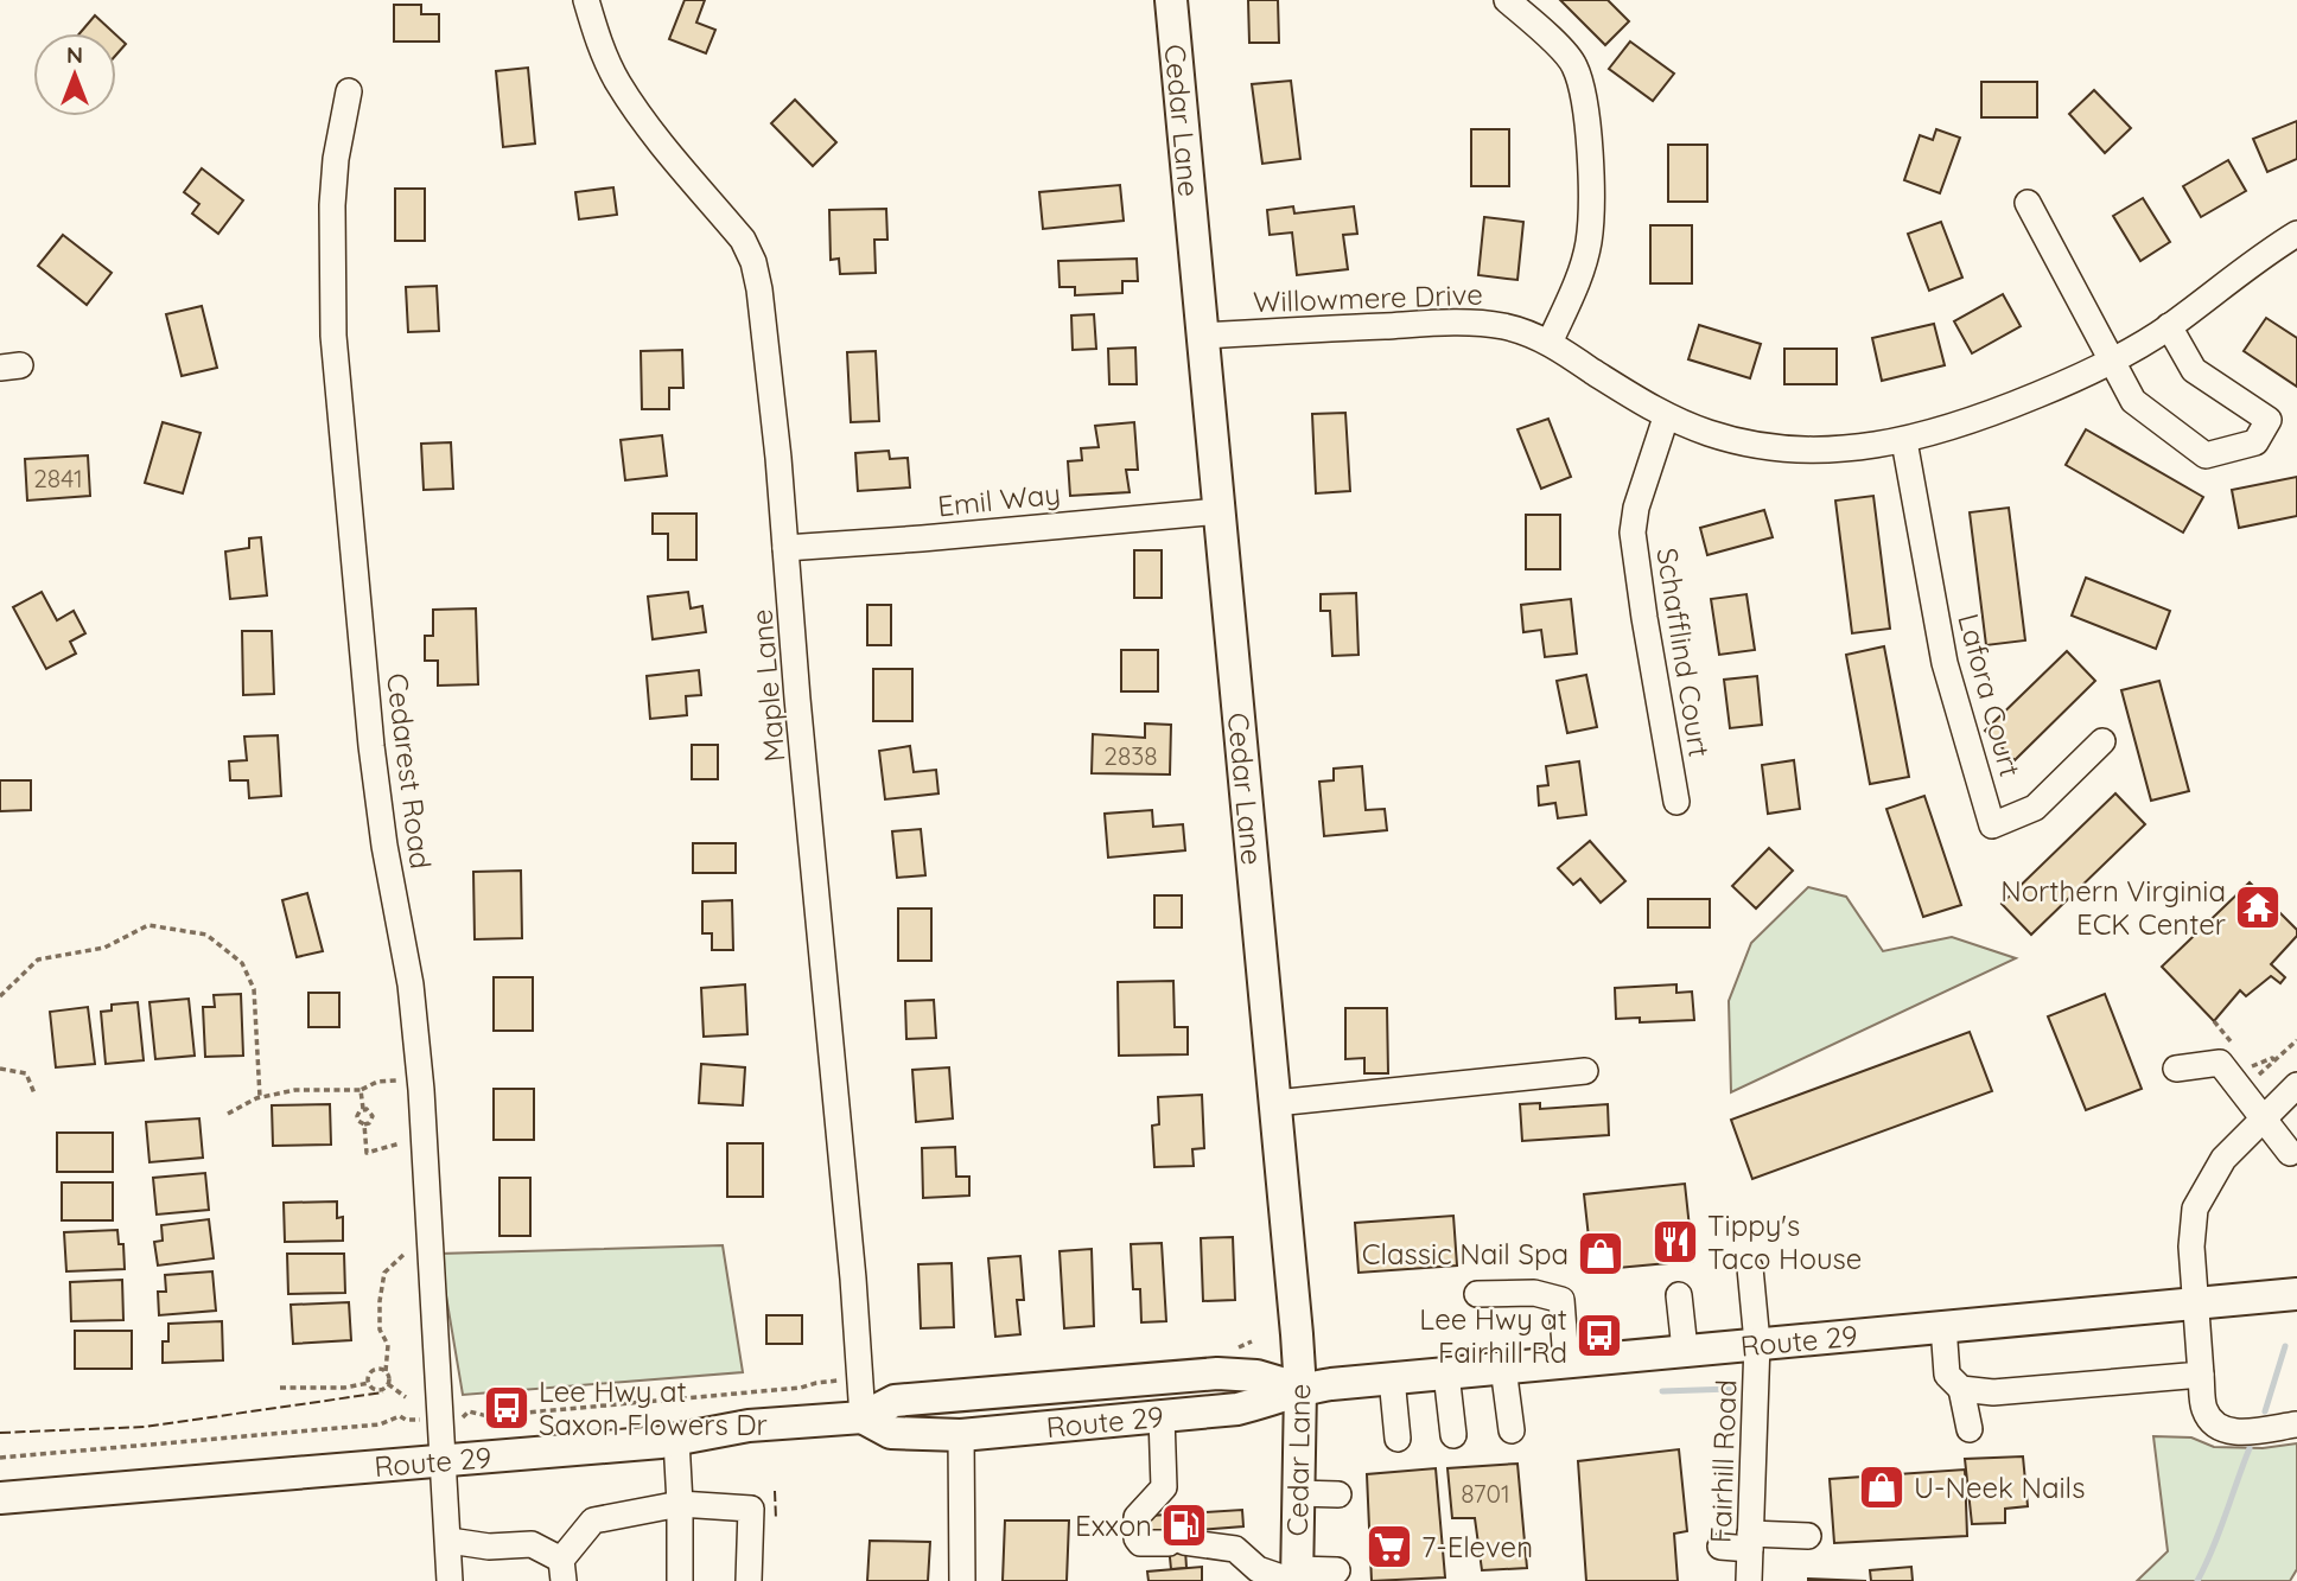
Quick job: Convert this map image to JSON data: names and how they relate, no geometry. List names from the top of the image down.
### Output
{
  "streets": {
    "main road": ["Cedar Lane", "Route 29"],
    "street": [
      "Willowmere Drive",
      "Emil Way",
      "Schafflind Court",
      "Maple Lane",
      "Lafora Court",
      "Cedarest Road",
      "Fairhill Road"
    ]
  },
  "crossings": [
    ["Cedar Lane", "Willowmere Drive"],
    ["Cedar Lane", "Emil Way"],
    ["Cedar Lane", "Route 29"],
    ["Willowmere Drive", "Schafflind Court"],
    ["Willowmere Drive", "Lafora Court"],
    ["Emil Way", "Maple Lane"],
    ["Maple Lane", "Route 29"],
    ["Cedarest Road", "Route 29"],
    ["Route 29", "Fairhill Road"]
  ],
  "places": {
    "temple": ["Northern Virginia ECK Center"],
    "restaurant": ["Tippy's Taco House"],
    "shop": ["Classic Nail Spa", "U-Neek Nails"],
    "bus stop": ["Lee Hwy at Fairhill Rd", "Lee Hwy at Saxon Flowers Dr"],
    "fuel station": ["Exxon"],
    "supermarket": ["7-Eleven"]
  },
  "house_numbers": ["2841", "2838", "8701"],
  "north": "top"
}
